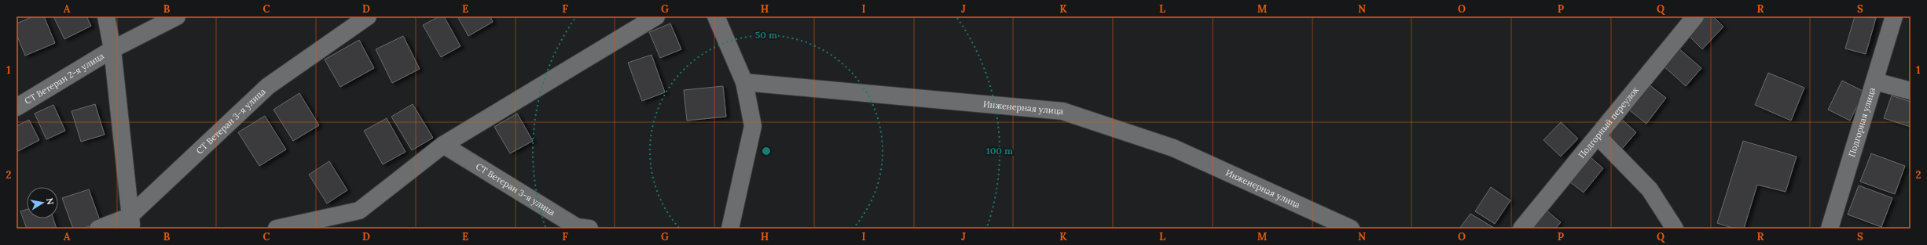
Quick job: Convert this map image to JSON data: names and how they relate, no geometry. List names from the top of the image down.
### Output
{
  "streets": {
    "street": [
      "СТ Ветеран 2-я улица",
      "Инженерная улица",
      "СТ Ветеран 3-я улица",
      "Подгорный переулок",
      "Подгорная улица"
    ]
  },
  "north": "right",
  "grid": {
    "columns": [
      "A",
      "B",
      "C",
      "D",
      "E",
      "F",
      "G",
      "H",
      "I",
      "J",
      "K",
      "L",
      "M",
      "N",
      "O",
      "P",
      "Q",
      "R",
      "S"
    ],
    "rows": ["1", "2"]
  },
  "rings": ["50 m", "100 m"]
}
